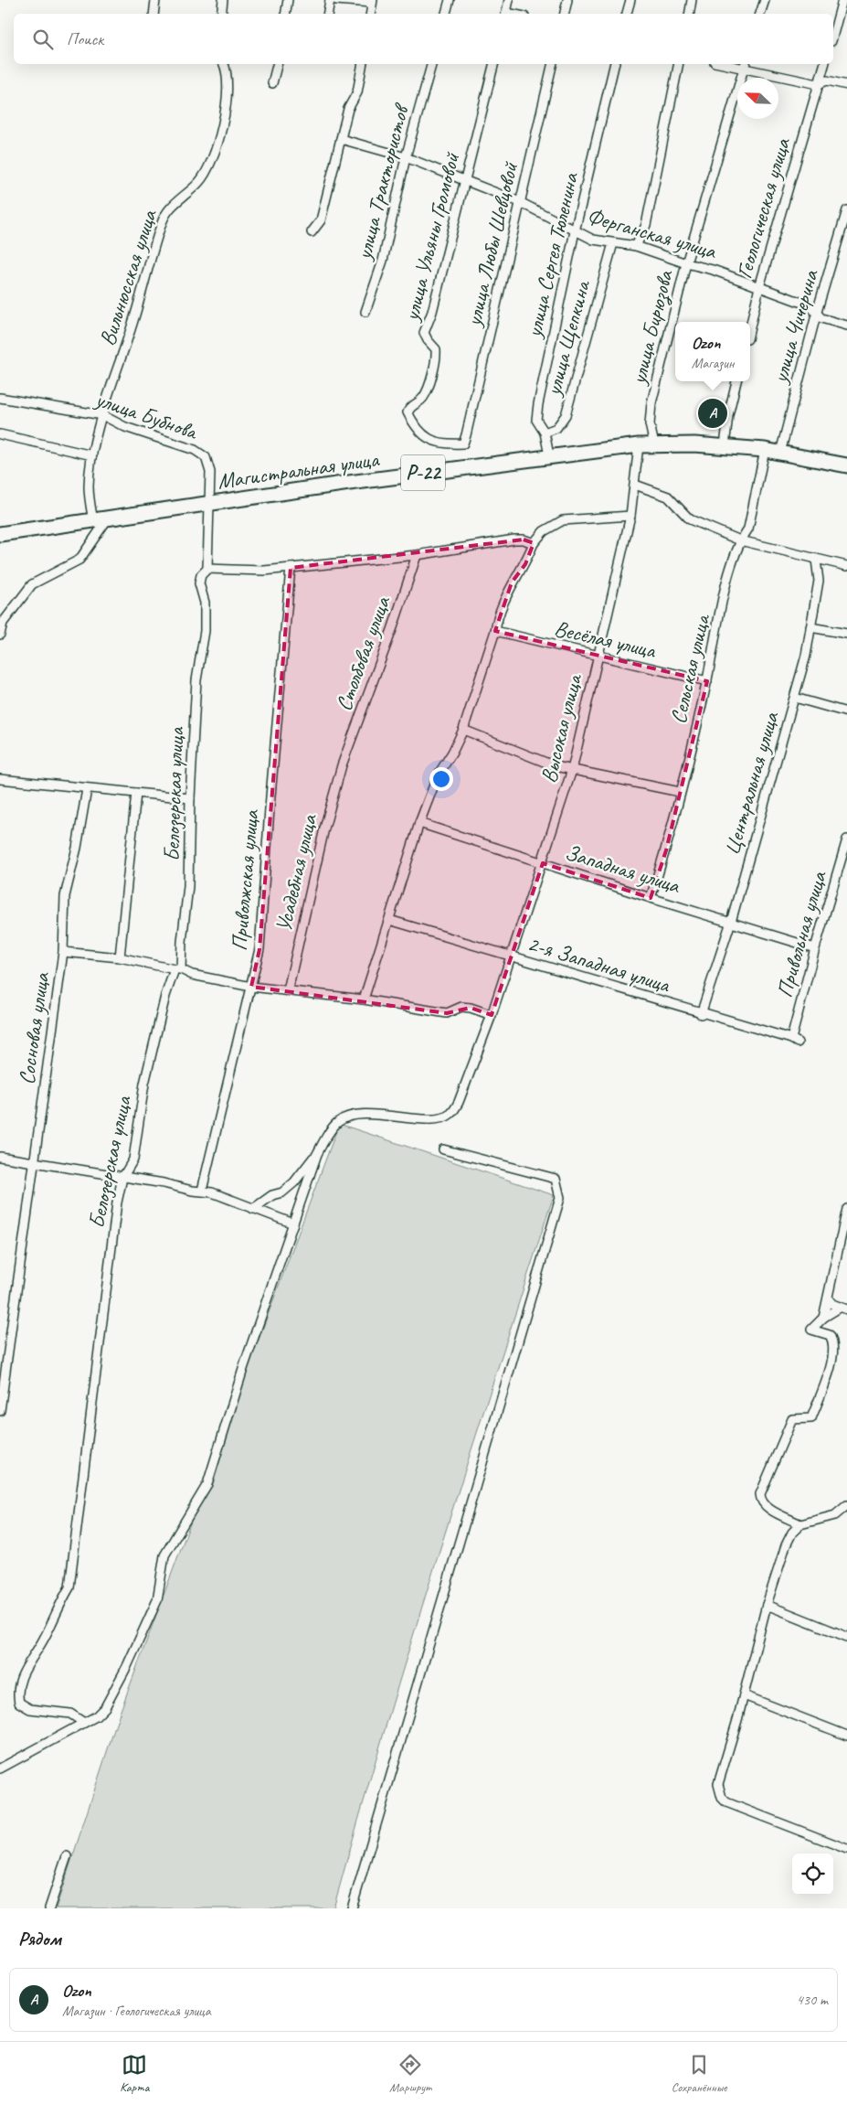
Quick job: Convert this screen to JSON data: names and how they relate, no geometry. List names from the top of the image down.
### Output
{
  "streets": {
    "highway": ["Магистральная улица", "Р-22"],
    "street": [
      "улица Трактористов",
      "Геологическая улица",
      "Ферганская улица",
      "улица Ульяны Громовой",
      "улица Любы Шевцовой",
      "улица Сергея Тюленина",
      "Вильнюсская улица",
      "улица Чичерина",
      "улица Бирюзова",
      "улица Щепкина",
      "улица Бубнова",
      "Весёлая улица",
      "Столбовая улица",
      "Сельская улица",
      "Высокая улица",
      "Центральная улица",
      "Белозерская улица",
      "Западная улица",
      "Усадебная улица",
      "Приволжская улица",
      "Привольная улица",
      "2-я Западная улица",
      "Сосновая улица"
    ]
  },
  "crossings": [
    ["улица Трактористов", "Ферганская улица"],
    ["Геологическая улица", "Ферганская улица"],
    ["Ферганская улица", "улица Ульяны Громовой"],
    ["Ферганская улица", "улица Любы Шевцовой"],
    ["Ферганская улица", "улица Сергея Тюленина"],
    ["Ферганская улица", "улица Чичерина"],
    ["Ферганская улица", "улица Бирюзова"],
    ["Ферганская улица", "улица Щепкина"],
    ["улица Ульяны Громовой", "улица Любы Шевцовой"],
    ["улица Сергея Тюленина", "улица Щепкина"],
    ["улица Сергея Тюленина", "Магистральная улица"],
    ["Вильнюсская улица", "улица Бубнова"],
    ["Вильнюсская улица", "Магистральная улица"],
    ["улица Чичерина", "Магистральная улица"],
    ["улица Бирюзова", "Магистральная улица"],
    ["улица Бубнова", "Магистральная улица"],
    ["улица Бубнова", "Белозерская улица"],
    ["Магистральная улица", "Сельская улица"],
    ["Магистральная улица", "Высокая улица"],
    ["Магистральная улица", "Белозерская улица"],
    ["Весёлая улица", "Сельская улица"],
    ["Весёлая улица", "Высокая улица"],
    ["Столбовая улица", "Усадебная улица"],
    ["Сельская улица", "Западная улица"],
    ["Высокая улица", "Западная улица"],
    ["Высокая улица", "2-я Западная улица"],
    ["Центральная улица", "Западная улица"],
    ["Центральная улица", "2-я Западная улица"],
    ["Западная улица", "Привольная улица"],
    ["Привольная улица", "2-я Западная улица"]
  ],
  "north": "top left",
  "page": {
    "search": "Поиск",
    "popup": ["Ozon", "Магазин"],
    "pins": "A",
    "heading": "Рядом",
    "list": [
      {
        "mark": "A",
        "name": "Ozon",
        "note": "Магазин · Геологическая улица",
        "value": "430 m"
      }
    ],
    "nav": ["Карта", "Маршрут", "Сохранённые"]
  }
}
